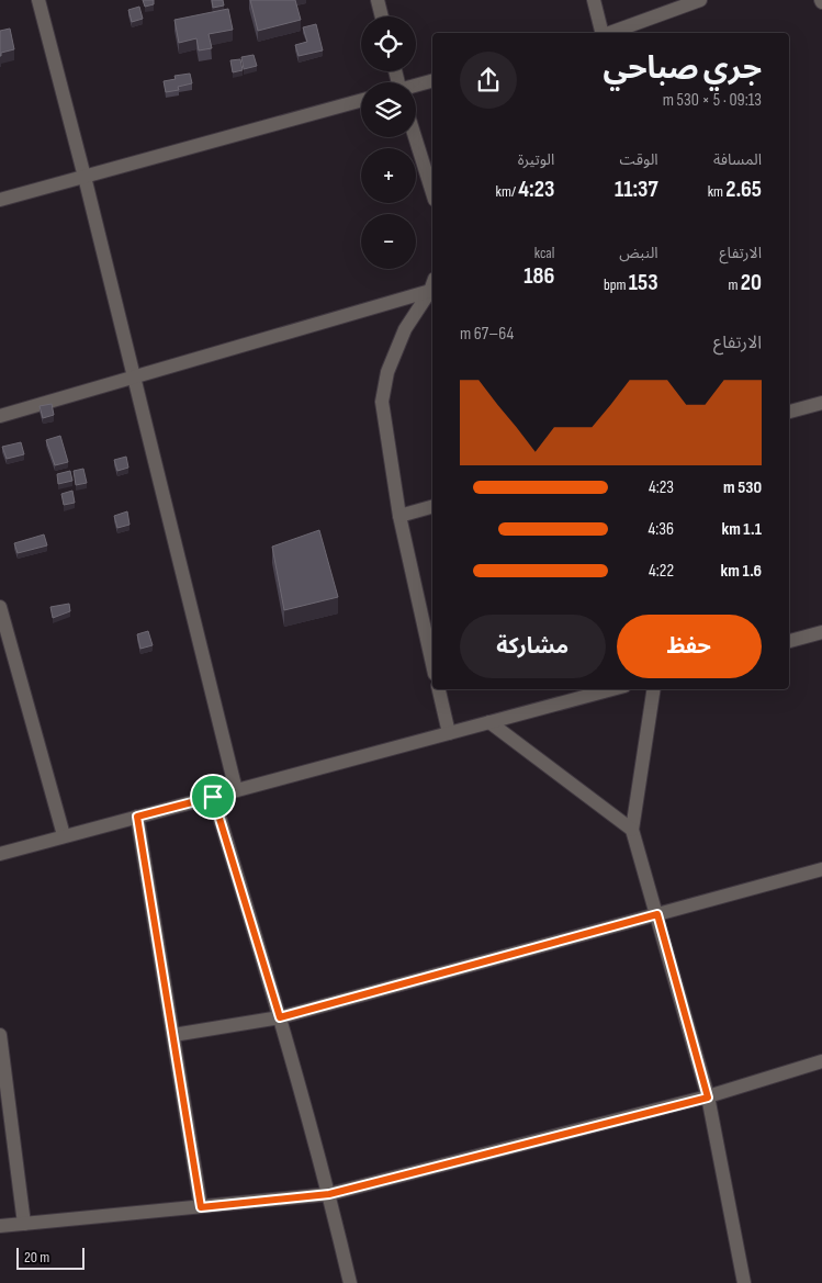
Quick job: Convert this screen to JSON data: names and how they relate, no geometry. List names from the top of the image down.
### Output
{
  "scale_bar": "20 m",
  "page": {
    "map_buttons": ["+", "−"],
    "heading": ["جري صباحي", "09:13 · 5 × 530 m"],
    "stats": [
      ["المسافة", "2.65 km"],
      ["الوقت", "11:37"],
      ["الوتيرة", "4:23 /km"],
      ["الارتفاع", "20 m"],
      ["النبض", "153 bpm"],
      ["kcal", "186"]
    ],
    "chart": ["الارتفاع", "64–67 m"],
    "list": [
      {
        "name": "530 m",
        "note": "4:23"
      },
      {
        "name": "1.1 km",
        "note": "4:36"
      },
      {
        "name": "1.6 km",
        "note": "4:22"
      }
    ],
    "buttons": ["حفظ", "مشاركة"],
    "scale": "20 m"
  }
}
